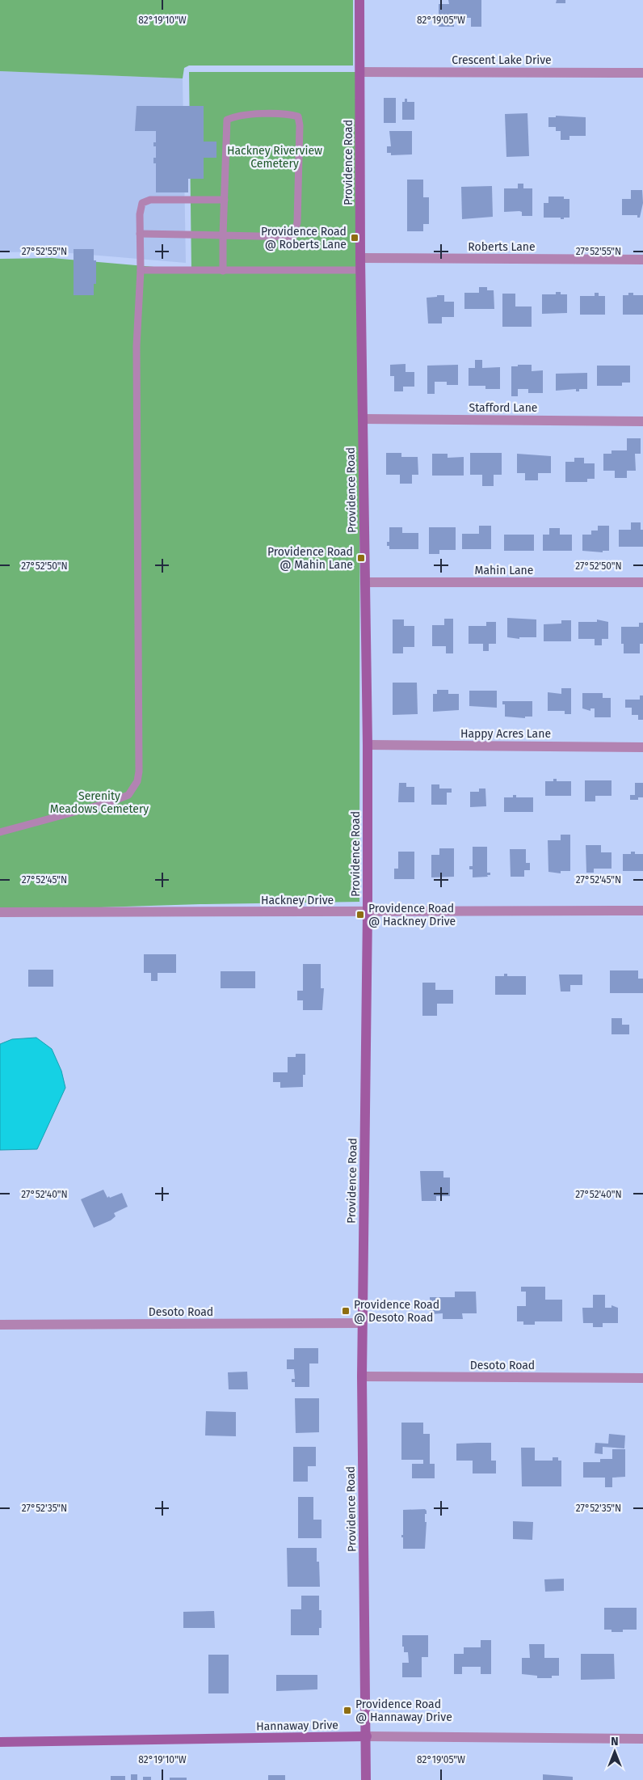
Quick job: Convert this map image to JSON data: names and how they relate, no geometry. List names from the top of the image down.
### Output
{
  "streets": {
    "street": [
      "Crescent Lake Drive",
      "Providence Road",
      "Roberts Lane",
      "Stafford Lane",
      "Mahin Lane",
      "Happy Acres Lane",
      "Hackney Drive",
      "Desoto Road",
      "Hannaway Drive"
    ]
  },
  "crossings": [
    ["Crescent Lake Drive", "Providence Road"],
    ["Providence Road", "Roberts Lane"],
    ["Providence Road", "Stafford Lane"],
    ["Providence Road", "Mahin Lane"],
    ["Providence Road", "Happy Acres Lane"],
    ["Providence Road", "Hackney Drive"],
    ["Providence Road", "Desoto Road"],
    ["Providence Road", "Hannaway Drive"]
  ],
  "parks": ["Hackney Riverview Cemetery", "Serenity Meadows Cemetery"],
  "places": {
    "transit": [
      "Providence Road @ Roberts Lane",
      "Providence Road @ Mahin Lane",
      "Providence Road @ Hackney Drive",
      "Providence Road @ Desoto Road",
      "Providence Road @ Hannaway Drive"
    ]
  },
  "north": "top",
  "coordinates": [
    "82°19'10\"W",
    "82°19'05\"W",
    "27°52'55\"N",
    "27°52'50\"N",
    "27°52'45\"N",
    "27°52'40\"N",
    "27°52'35\"N"
  ]
}
